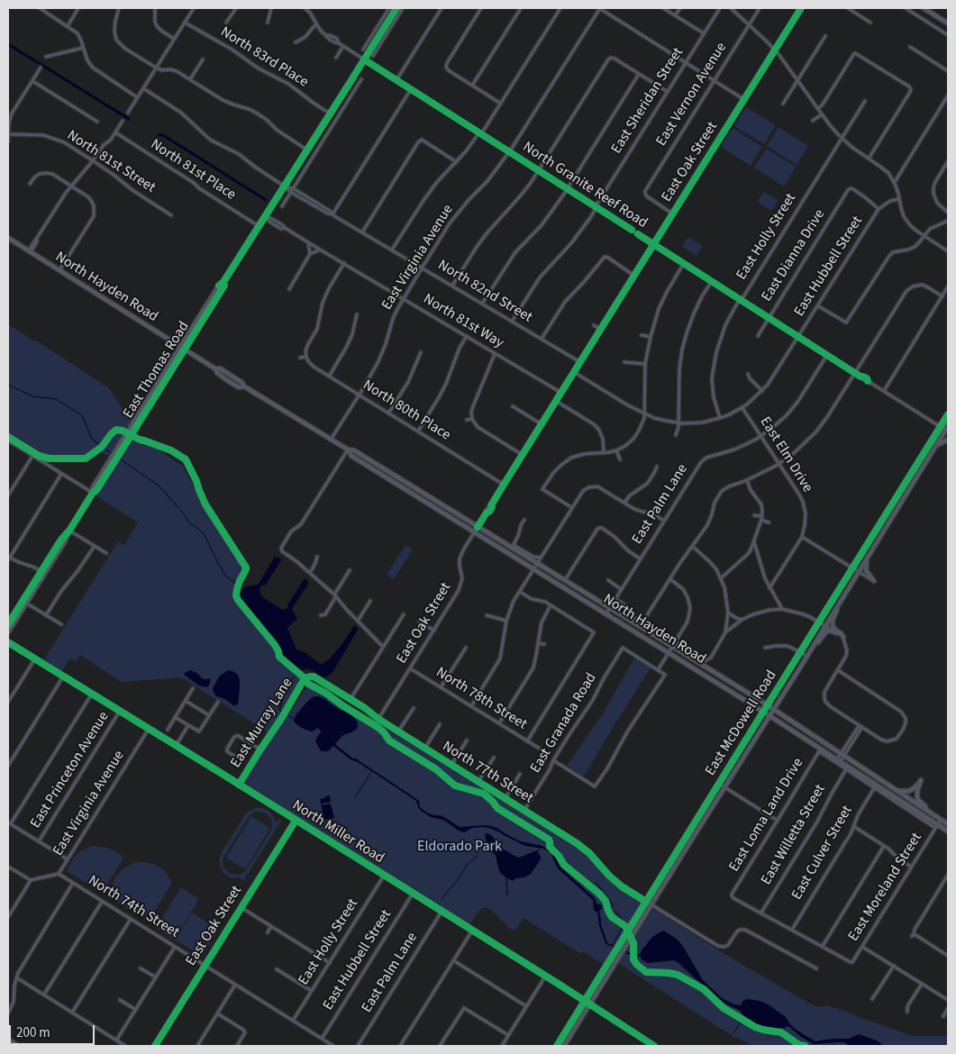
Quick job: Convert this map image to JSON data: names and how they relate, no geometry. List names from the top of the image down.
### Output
{
  "streets": {
    "main road": ["North Hayden Road", "East Thomas Road", "East McDowell Road"],
    "street": [
      "North 83rd Place",
      "East Vernon Avenue",
      "East Sheridan Street",
      "North 81st Street",
      "East Oak Street",
      "North 81st Place",
      "North Granite Reef Road",
      "East Holly Street",
      "East Dianna Drive",
      "East Virginia Avenue",
      "East Hubbell Street",
      "North 82nd Street",
      "North 81st Way",
      "North 80th Place",
      "East Elm Drive",
      "East Palm Lane",
      "North 78th Street",
      "East Murray Lane",
      "East Granada Road",
      "East Princeton Avenue",
      "North 77th Street",
      "East Loma Land Drive",
      "North Miller Road",
      "East Willetta Street",
      "East Culver Street",
      "East Moreland Street",
      "North 74th Street"
    ]
  },
  "crossings": [
    ["North 83rd Place", "East Thomas Road"],
    ["East Vernon Avenue", "East Oak Street"],
    ["East Sheridan Street", "North Granite Reef Road"],
    ["East Sheridan Street", "North 82nd Street"],
    ["East Oak Street", "North Granite Reef Road"],
    ["East Oak Street", "North Hayden Road"],
    ["East Oak Street", "North 82nd Street"],
    ["East Oak Street", "North 81st Way"],
    ["East Oak Street", "North 80th Place"],
    ["East Oak Street", "North 78th Street"],
    ["East Oak Street", "North 77th Street"],
    ["East Oak Street", "North Miller Road"],
    ["East Oak Street", "North 74th Street"],
    ["North 81st Place", "East Thomas Road"],
    ["North Granite Reef Road", "East Holly Street"],
    ["North Granite Reef Road", "East Dianna Drive"],
    ["North Granite Reef Road", "East Virginia Avenue"],
    ["North Granite Reef Road", "East Hubbell Street"],
    ["North Granite Reef Road", "East Thomas Road"],
    ["North Granite Reef Road", "East Palm Lane"],
    ["North Granite Reef Road", "East McDowell Road"],
    ["East Holly Street", "East Hubbell Street"],
    ["East Holly Street", "North Miller Road"],
    ["East Holly Street", "North 74th Street"],
    ["East Dianna Drive", "East Hubbell Street"],
    ["East Virginia Avenue", "North Hayden Road"],
    ["East Virginia Avenue", "North 82nd Street"],
    ["East Virginia Avenue", "North 81st Way"],
    ["East Virginia Avenue", "North 80th Place"],
    ["East Virginia Avenue", "North Miller Road"],
    ["East Virginia Avenue", "North 74th Street"],
    ["East Hubbell Street", "East Elm Drive"],
    ["East Hubbell Street", "North Miller Road"],
    ["East Hubbell Street", "North 74th Street"],
    ["North Hayden Road", "East Thomas Road"],
    ["North Hayden Road", "East Palm Lane"],
    ["North Hayden Road", "East McDowell Road"],
    ["North Hayden Road", "East Loma Land Drive"],
    ["North Hayden Road", "East Willetta Street"],
    ["North Hayden Road", "East Culver Street"],
    ["North Hayden Road", "East Moreland Street"],
    ["North 82nd Street", "East Thomas Road"],
    ["North 81st Way", "East Thomas Road"],
    ["East Elm Drive", "East Palm Lane"],
    ["East Palm Lane", "North Miller Road"],
    ["East Murray Lane", "North 77th Street"],
    ["East Murray Lane", "North Miller Road"],
    ["East Granada Road", "North 77th Street"],
    ["East McDowell Road", "North 77th Street"],
    ["East McDowell Road", "North Miller Road"],
    ["East Princeton Avenue", "North Miller Road"],
    ["East Loma Land Drive", "East Willetta Street"]
  ],
  "parks": ["Eldorado Park"],
  "scale_bar": "200 m"
}
